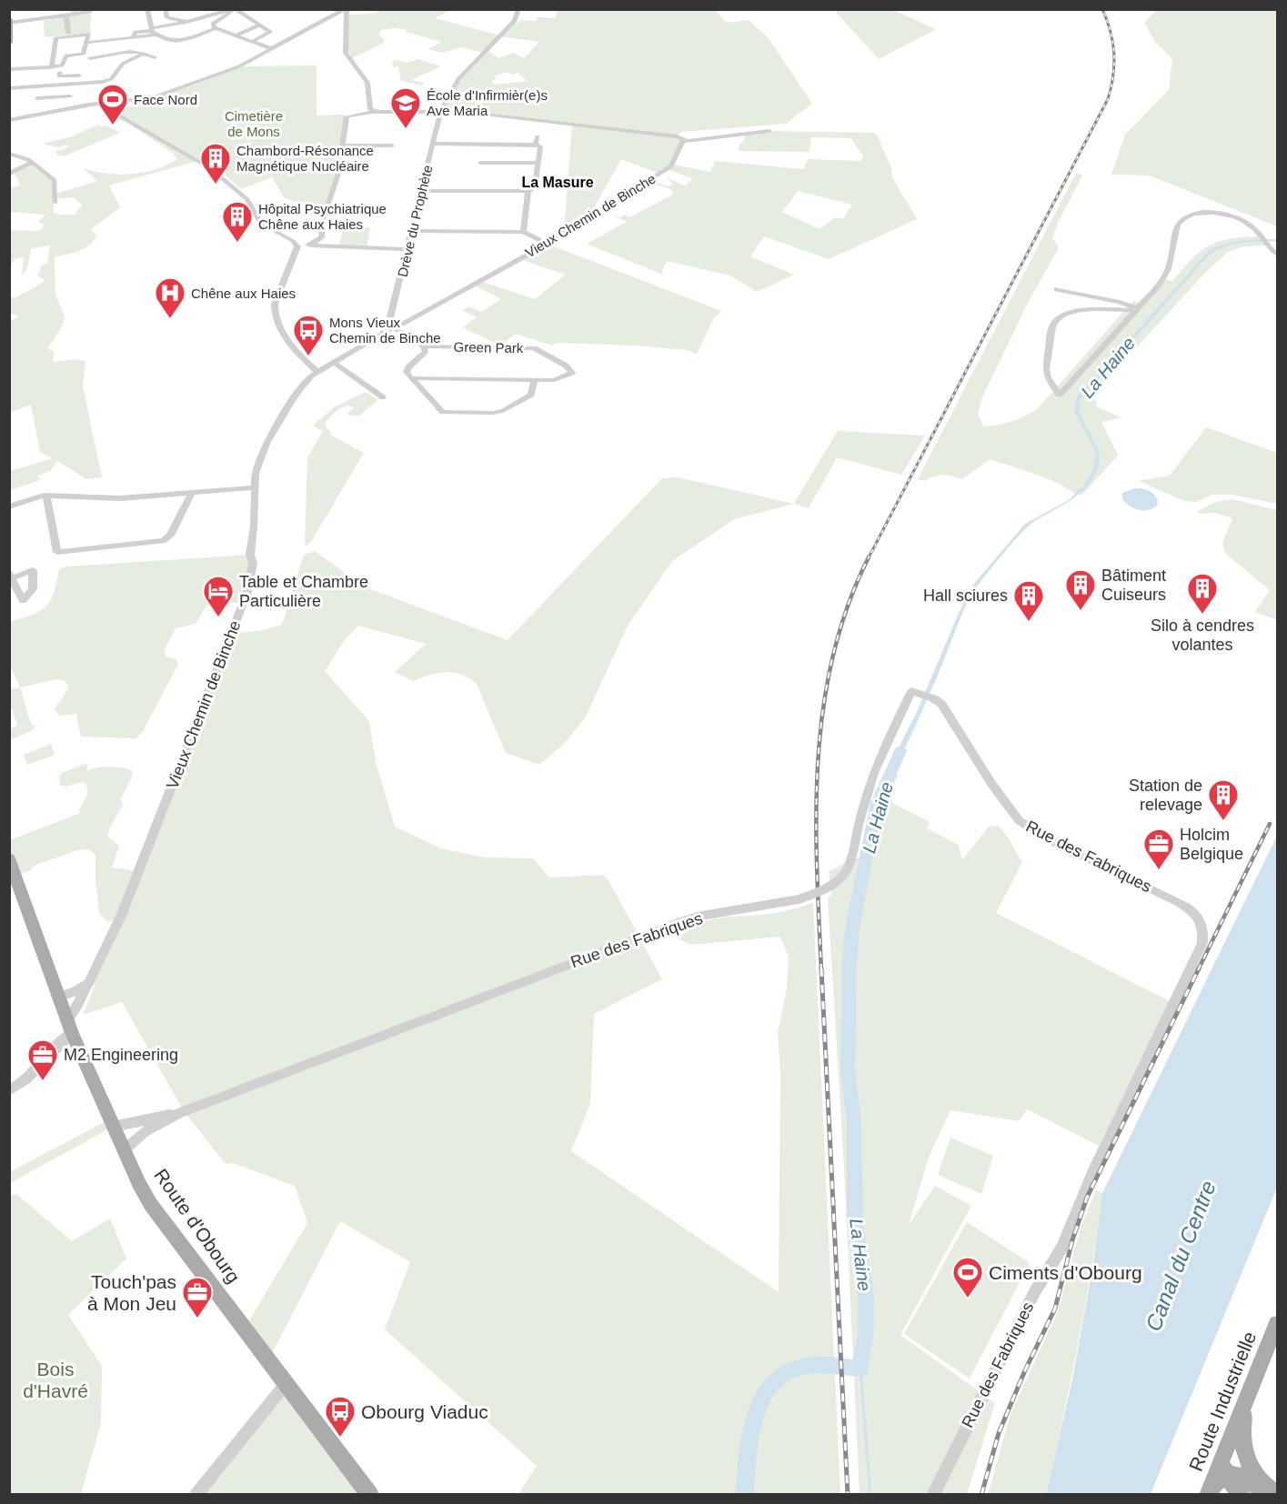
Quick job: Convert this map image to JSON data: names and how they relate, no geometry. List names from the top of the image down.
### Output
{
  "streets": {
    "main road": ["Route d'Obourg", "Route Industrielle"],
    "street": [
      "Vieux Chemin de Binche",
      "Drève du Prophète",
      "Green Park",
      "Rue des Fabriques"
    ]
  },
  "crossings": [
    ["Vieux Chemin de Binche", "Drève du Prophète"],
    ["Vieux Chemin de Binche", "Route d'Obourg"],
    ["Rue des Fabriques", "Route d'Obourg"]
  ],
  "districts": ["La Masure"],
  "water": ["La Haine", "Canal du Centre"],
  "parks": ["Cimetière de Mons", "Bois d'Havré"],
  "places": {
    "sports": ["Face Nord", "Ciments d'Obourg"],
    "school or university": ["École d'Infirmièr(e)s Ave Maria"],
    "building": [
      "Chambord-Résonance Magnétique Nucléaire",
      "Hôpital Psychiatrique Chêne aux Haies",
      "Bâtiment Cuiseurs",
      "Silo à cendres volantes",
      "Hall sciures",
      "Station de relevage"
    ],
    "hospital": ["Chêne aux Haies"],
    "bus stop": ["Mons Vieux Chemin de Binche", "Obourg Viaduc"],
    "hotel": ["Table et Chambre Particulière"],
    "office": ["Holcim Belgique", "M2 Engineering", "Touch'pas à Mon Jeu"]
  }
}
